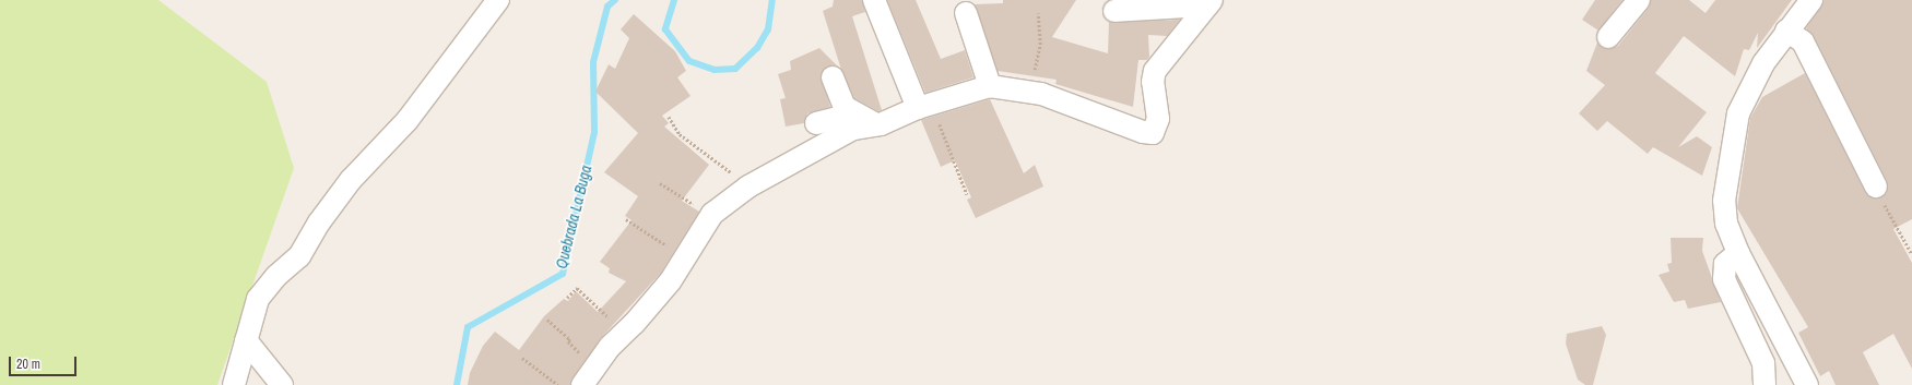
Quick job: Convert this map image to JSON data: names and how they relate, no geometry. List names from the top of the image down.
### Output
{
  "water": ["Quebrada La Buga"],
  "scale_bar": "20 m"
}
